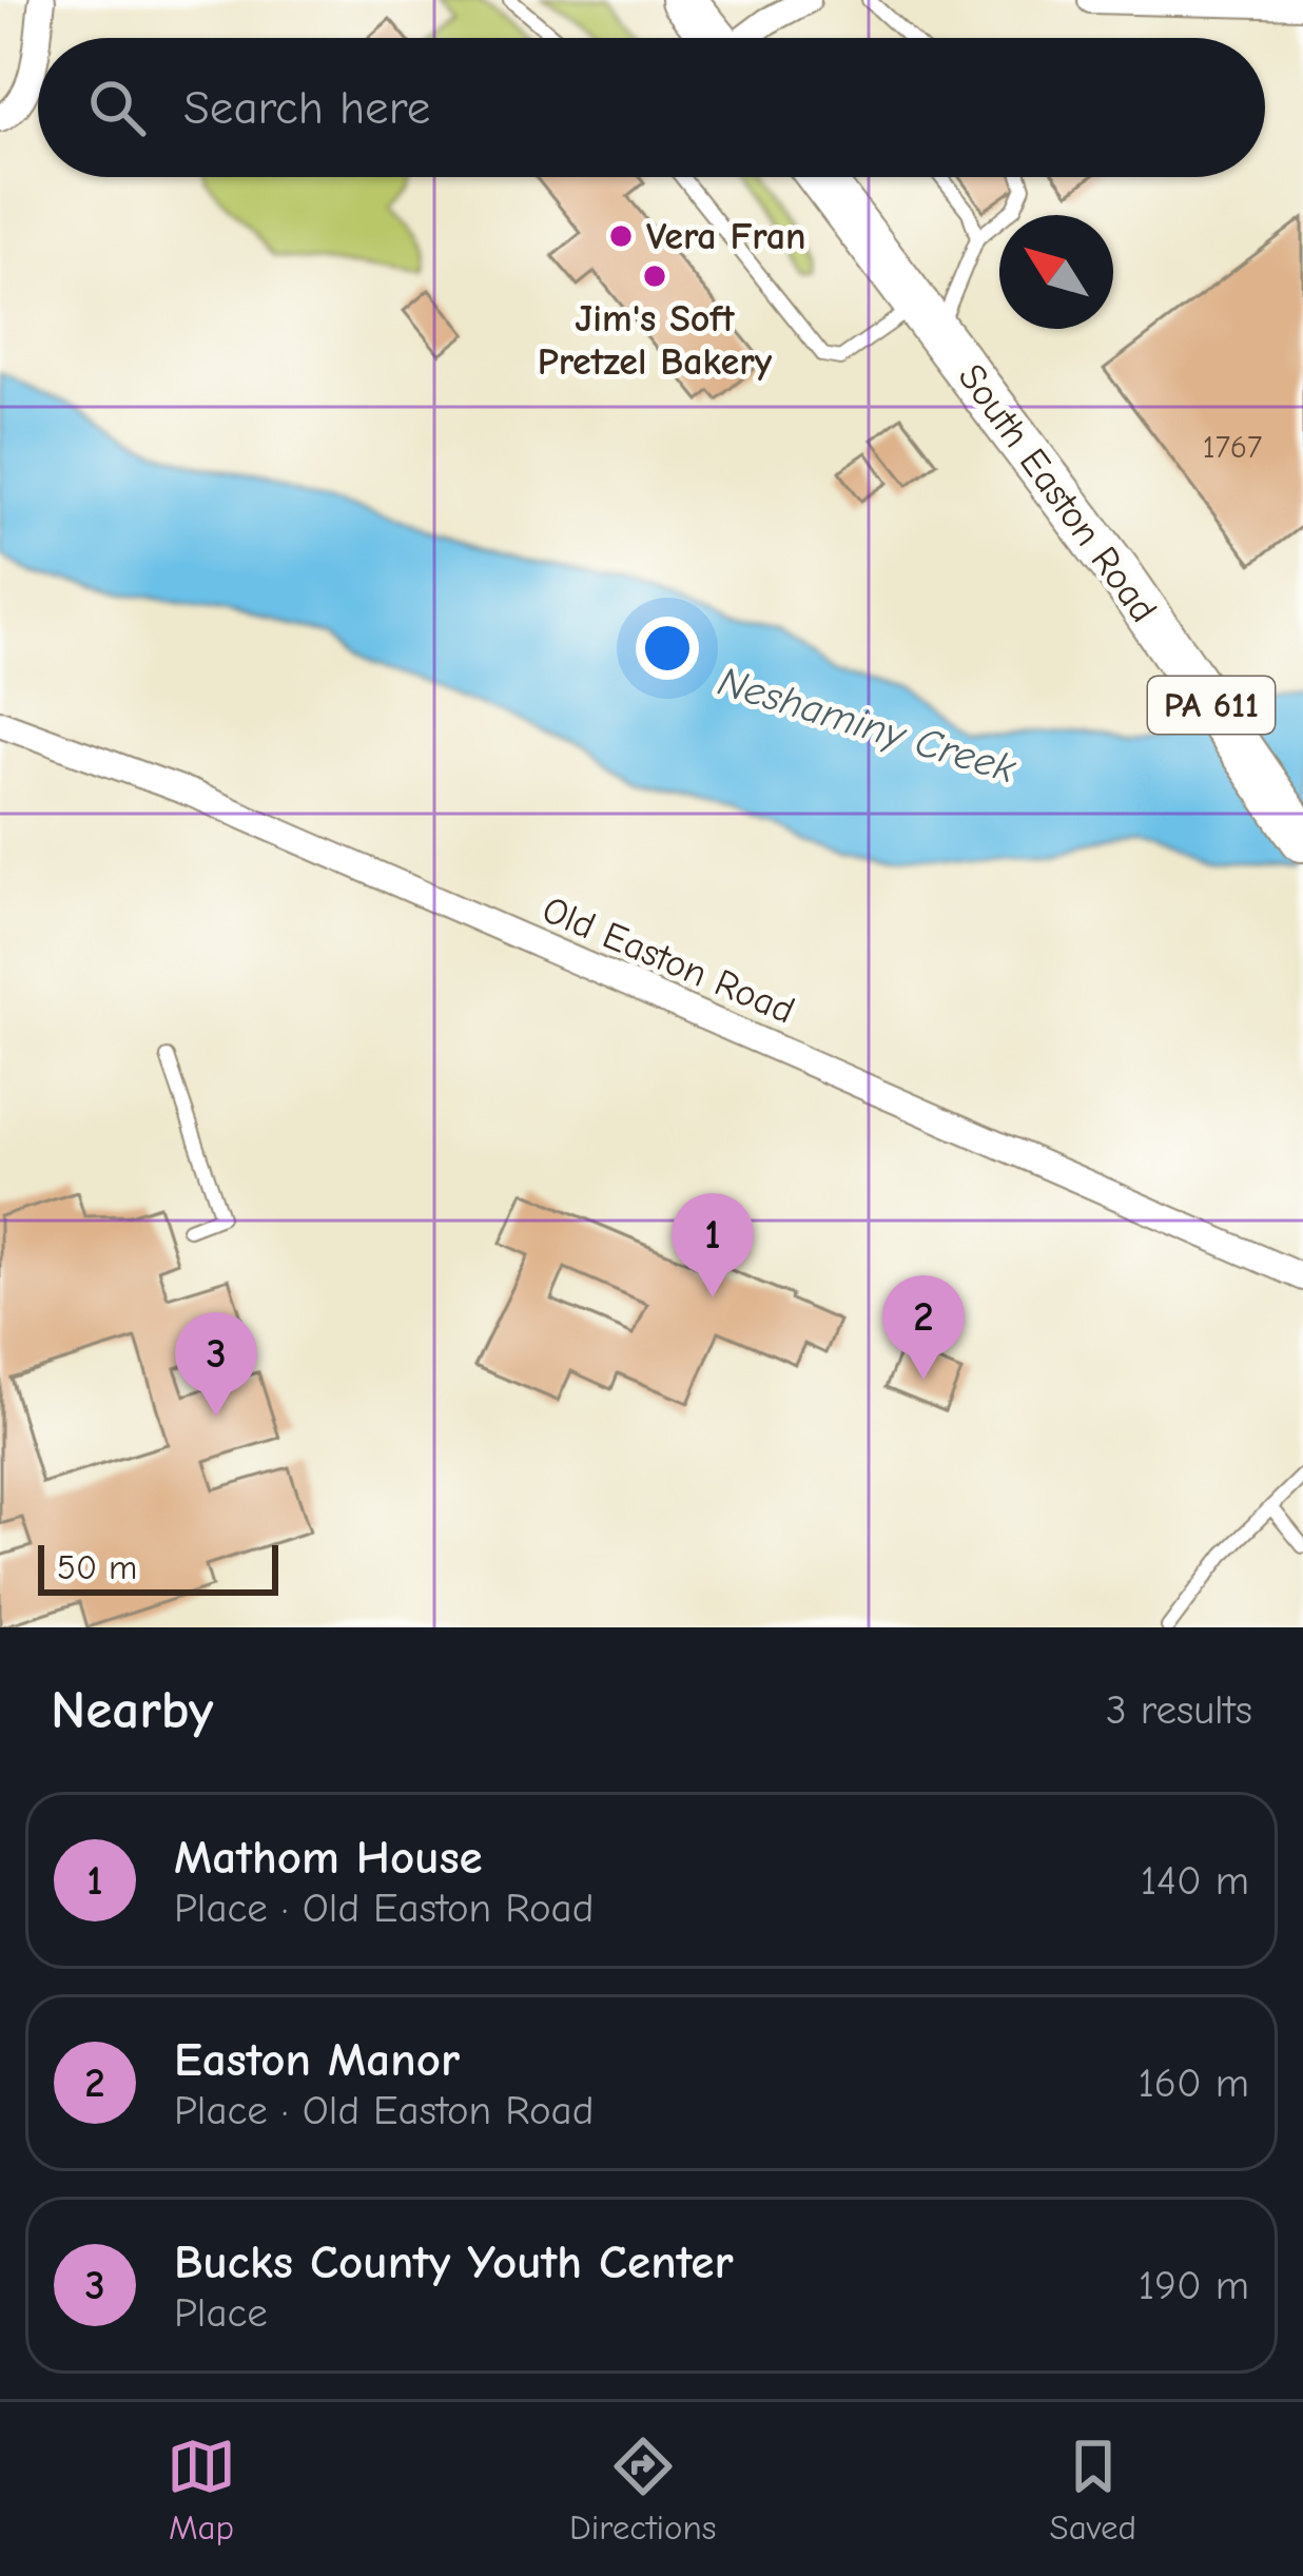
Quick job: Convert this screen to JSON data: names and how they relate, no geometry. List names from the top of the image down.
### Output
{
  "streets": {
    "highway": ["South Easton Road", "PA 611"],
    "street": ["Old Easton Road"]
  },
  "water": ["Neshaminy Creek"],
  "places": ["Vera Fran", "Jim's Soft Pretzel Bakery"],
  "house_numbers": ["1767"],
  "scale_bar": "50 m",
  "north": "top left",
  "page": {
    "search": "Search here",
    "pins": ["1", "2", "3"],
    "scale": "50 m",
    "heading": ["Nearby", "3 results"],
    "list": [
      {
        "mark": "1",
        "name": "Mathom House",
        "note": "Place · Old Easton Road",
        "value": "140 m"
      },
      {
        "mark": "2",
        "name": "Easton Manor",
        "note": "Place · Old Easton Road",
        "value": "160 m"
      },
      {
        "mark": "3",
        "name": "Bucks County Youth Center",
        "note": "Place",
        "value": "190 m"
      }
    ],
    "nav": ["Map", "Directions", "Saved"]
  }
}
